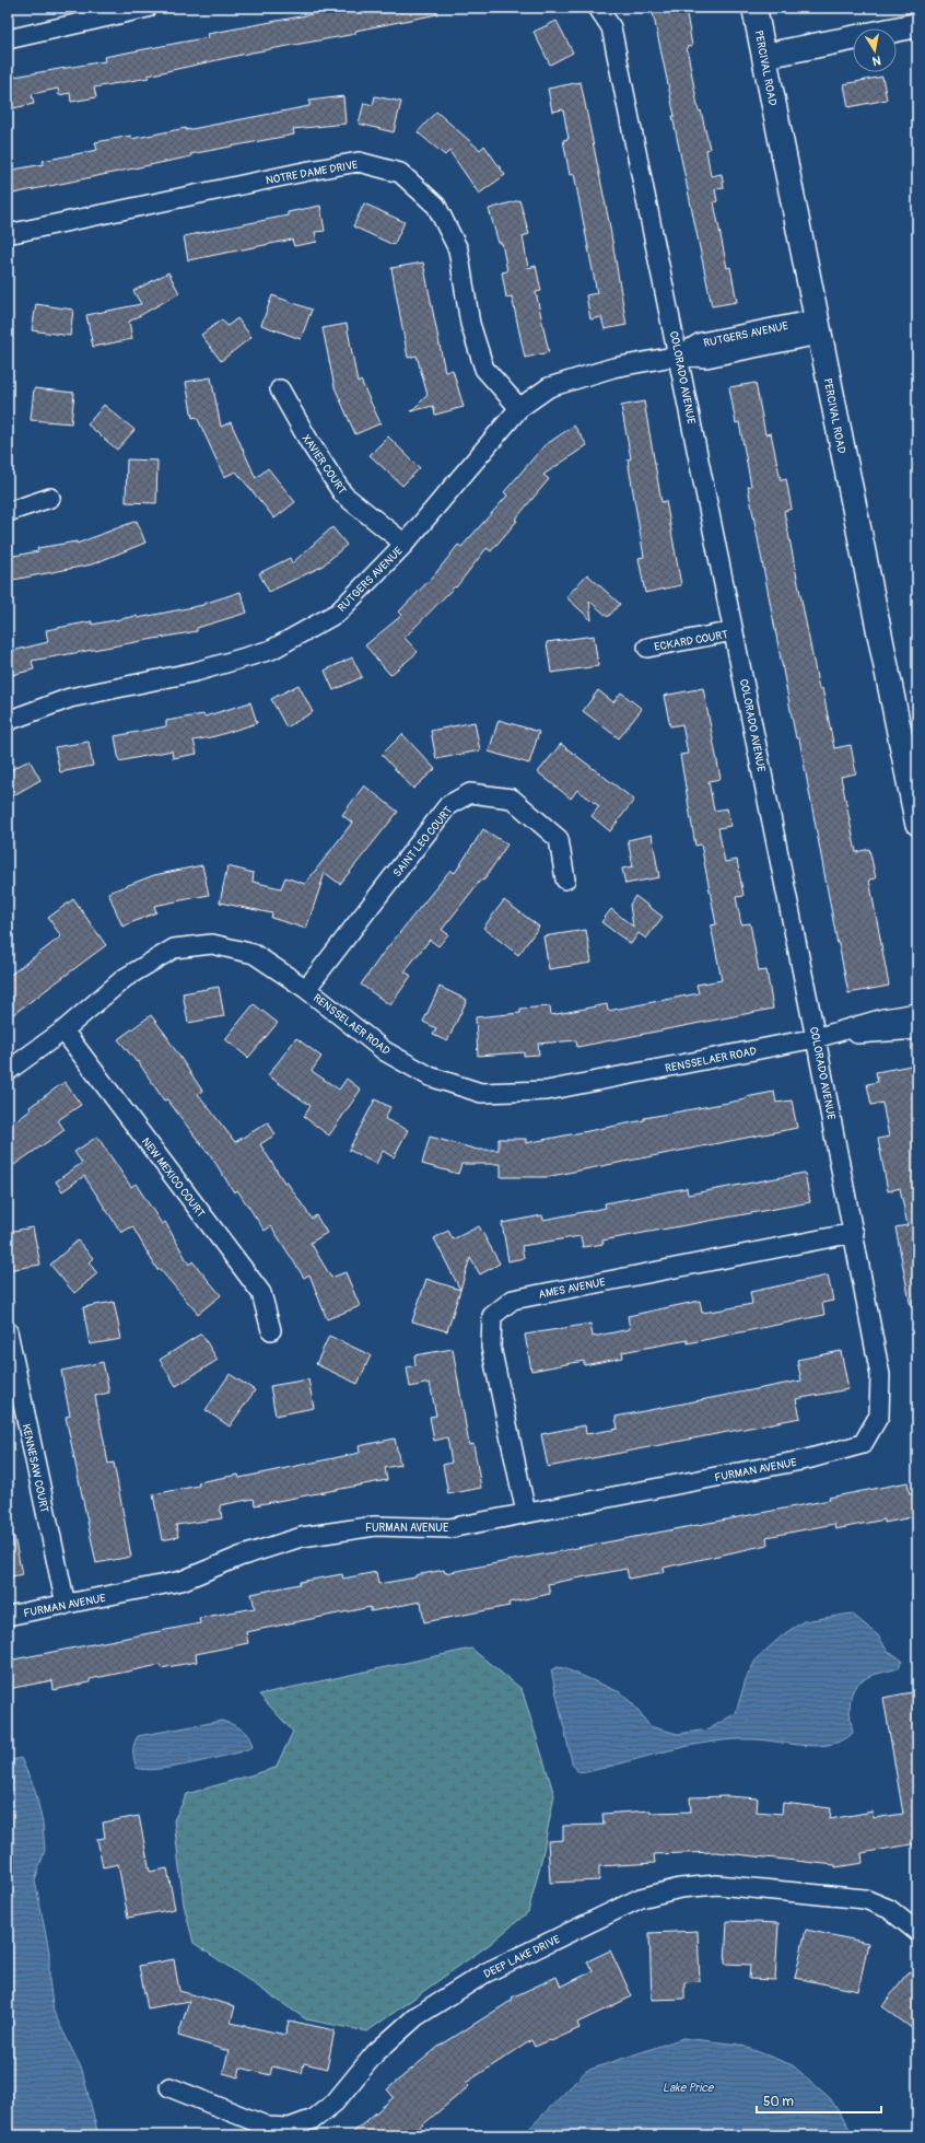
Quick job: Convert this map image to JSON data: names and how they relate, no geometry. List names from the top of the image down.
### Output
{
  "streets": {
    "street": [
      "PERCIVAL ROAD",
      "NOTRE DAME DRIVE",
      "RUTGERS AVENUE",
      "COLORADO AVENUE",
      "XAVIER COURT",
      "ECKARD COURT",
      "SAINT LEO COURT",
      "RENSSELAER ROAD",
      "NEW MEXICO COURT",
      "AMES AVENUE",
      "KENNESAW COURT",
      "FURMAN AVENUE",
      "DEEP LAKE DRIVE"
    ]
  },
  "crossings": [
    ["PERCIVAL ROAD", "RUTGERS AVENUE"],
    ["NOTRE DAME DRIVE", "RUTGERS AVENUE"],
    ["RUTGERS AVENUE", "COLORADO AVENUE"],
    ["RUTGERS AVENUE", "XAVIER COURT"],
    ["COLORADO AVENUE", "ECKARD COURT"],
    ["COLORADO AVENUE", "RENSSELAER ROAD"],
    ["COLORADO AVENUE", "AMES AVENUE"],
    ["COLORADO AVENUE", "FURMAN AVENUE"],
    ["SAINT LEO COURT", "RENSSELAER ROAD"],
    ["RENSSELAER ROAD", "NEW MEXICO COURT"],
    ["AMES AVENUE", "FURMAN AVENUE"],
    ["KENNESAW COURT", "FURMAN AVENUE"]
  ],
  "water": ["Lake Price"],
  "scale_bar": "50 m",
  "north": "bottom"
}
